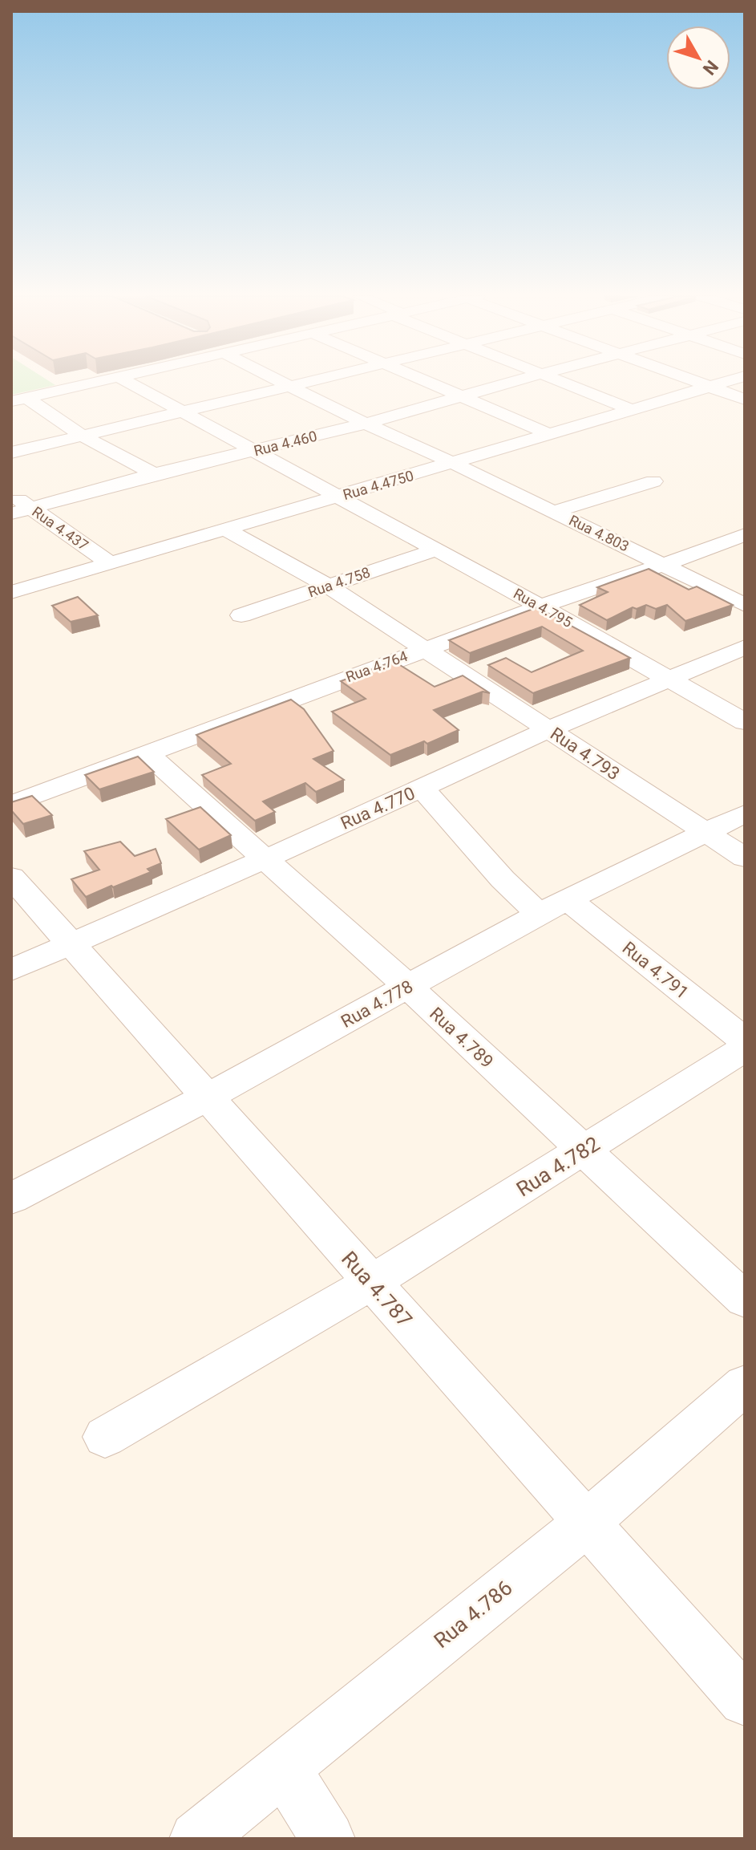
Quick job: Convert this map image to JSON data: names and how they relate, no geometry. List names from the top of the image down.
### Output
{
  "streets": {
    "street": [
      "Rua 4.460",
      "Rua 4.4750",
      "Rua 4.437",
      "Rua 4.803",
      "Rua 4.758",
      "Rua 4.795",
      "Rua 4.764",
      "Rua 4.793",
      "Rua 4.770",
      "Rua 4.791",
      "Rua 4.778",
      "Rua 4.789",
      "Rua 4.782",
      "Rua 4.787",
      "Rua 4.786"
    ]
  },
  "crossings": [
    ["Rua 4.460", "Rua 4.437"],
    ["Rua 4.460", "Rua 4.803"],
    ["Rua 4.460", "Rua 4.795"],
    ["Rua 4.4750", "Rua 4.437"],
    ["Rua 4.4750", "Rua 4.803"],
    ["Rua 4.4750", "Rua 4.795"],
    ["Rua 4.4750", "Rua 4.793"],
    ["Rua 4.803", "Rua 4.764"],
    ["Rua 4.758", "Rua 4.795"],
    ["Rua 4.758", "Rua 4.793"],
    ["Rua 4.795", "Rua 4.764"],
    ["Rua 4.795", "Rua 4.770"],
    ["Rua 4.764", "Rua 4.793"],
    ["Rua 4.764", "Rua 4.789"],
    ["Rua 4.793", "Rua 4.770"],
    ["Rua 4.793", "Rua 4.778"],
    ["Rua 4.770", "Rua 4.789"],
    ["Rua 4.770", "Rua 4.787"],
    ["Rua 4.791", "Rua 4.778"],
    ["Rua 4.778", "Rua 4.789"],
    ["Rua 4.778", "Rua 4.787"],
    ["Rua 4.789", "Rua 4.782"],
    ["Rua 4.782", "Rua 4.787"],
    ["Rua 4.787", "Rua 4.786"]
  ],
  "north": "bottom right"
}
